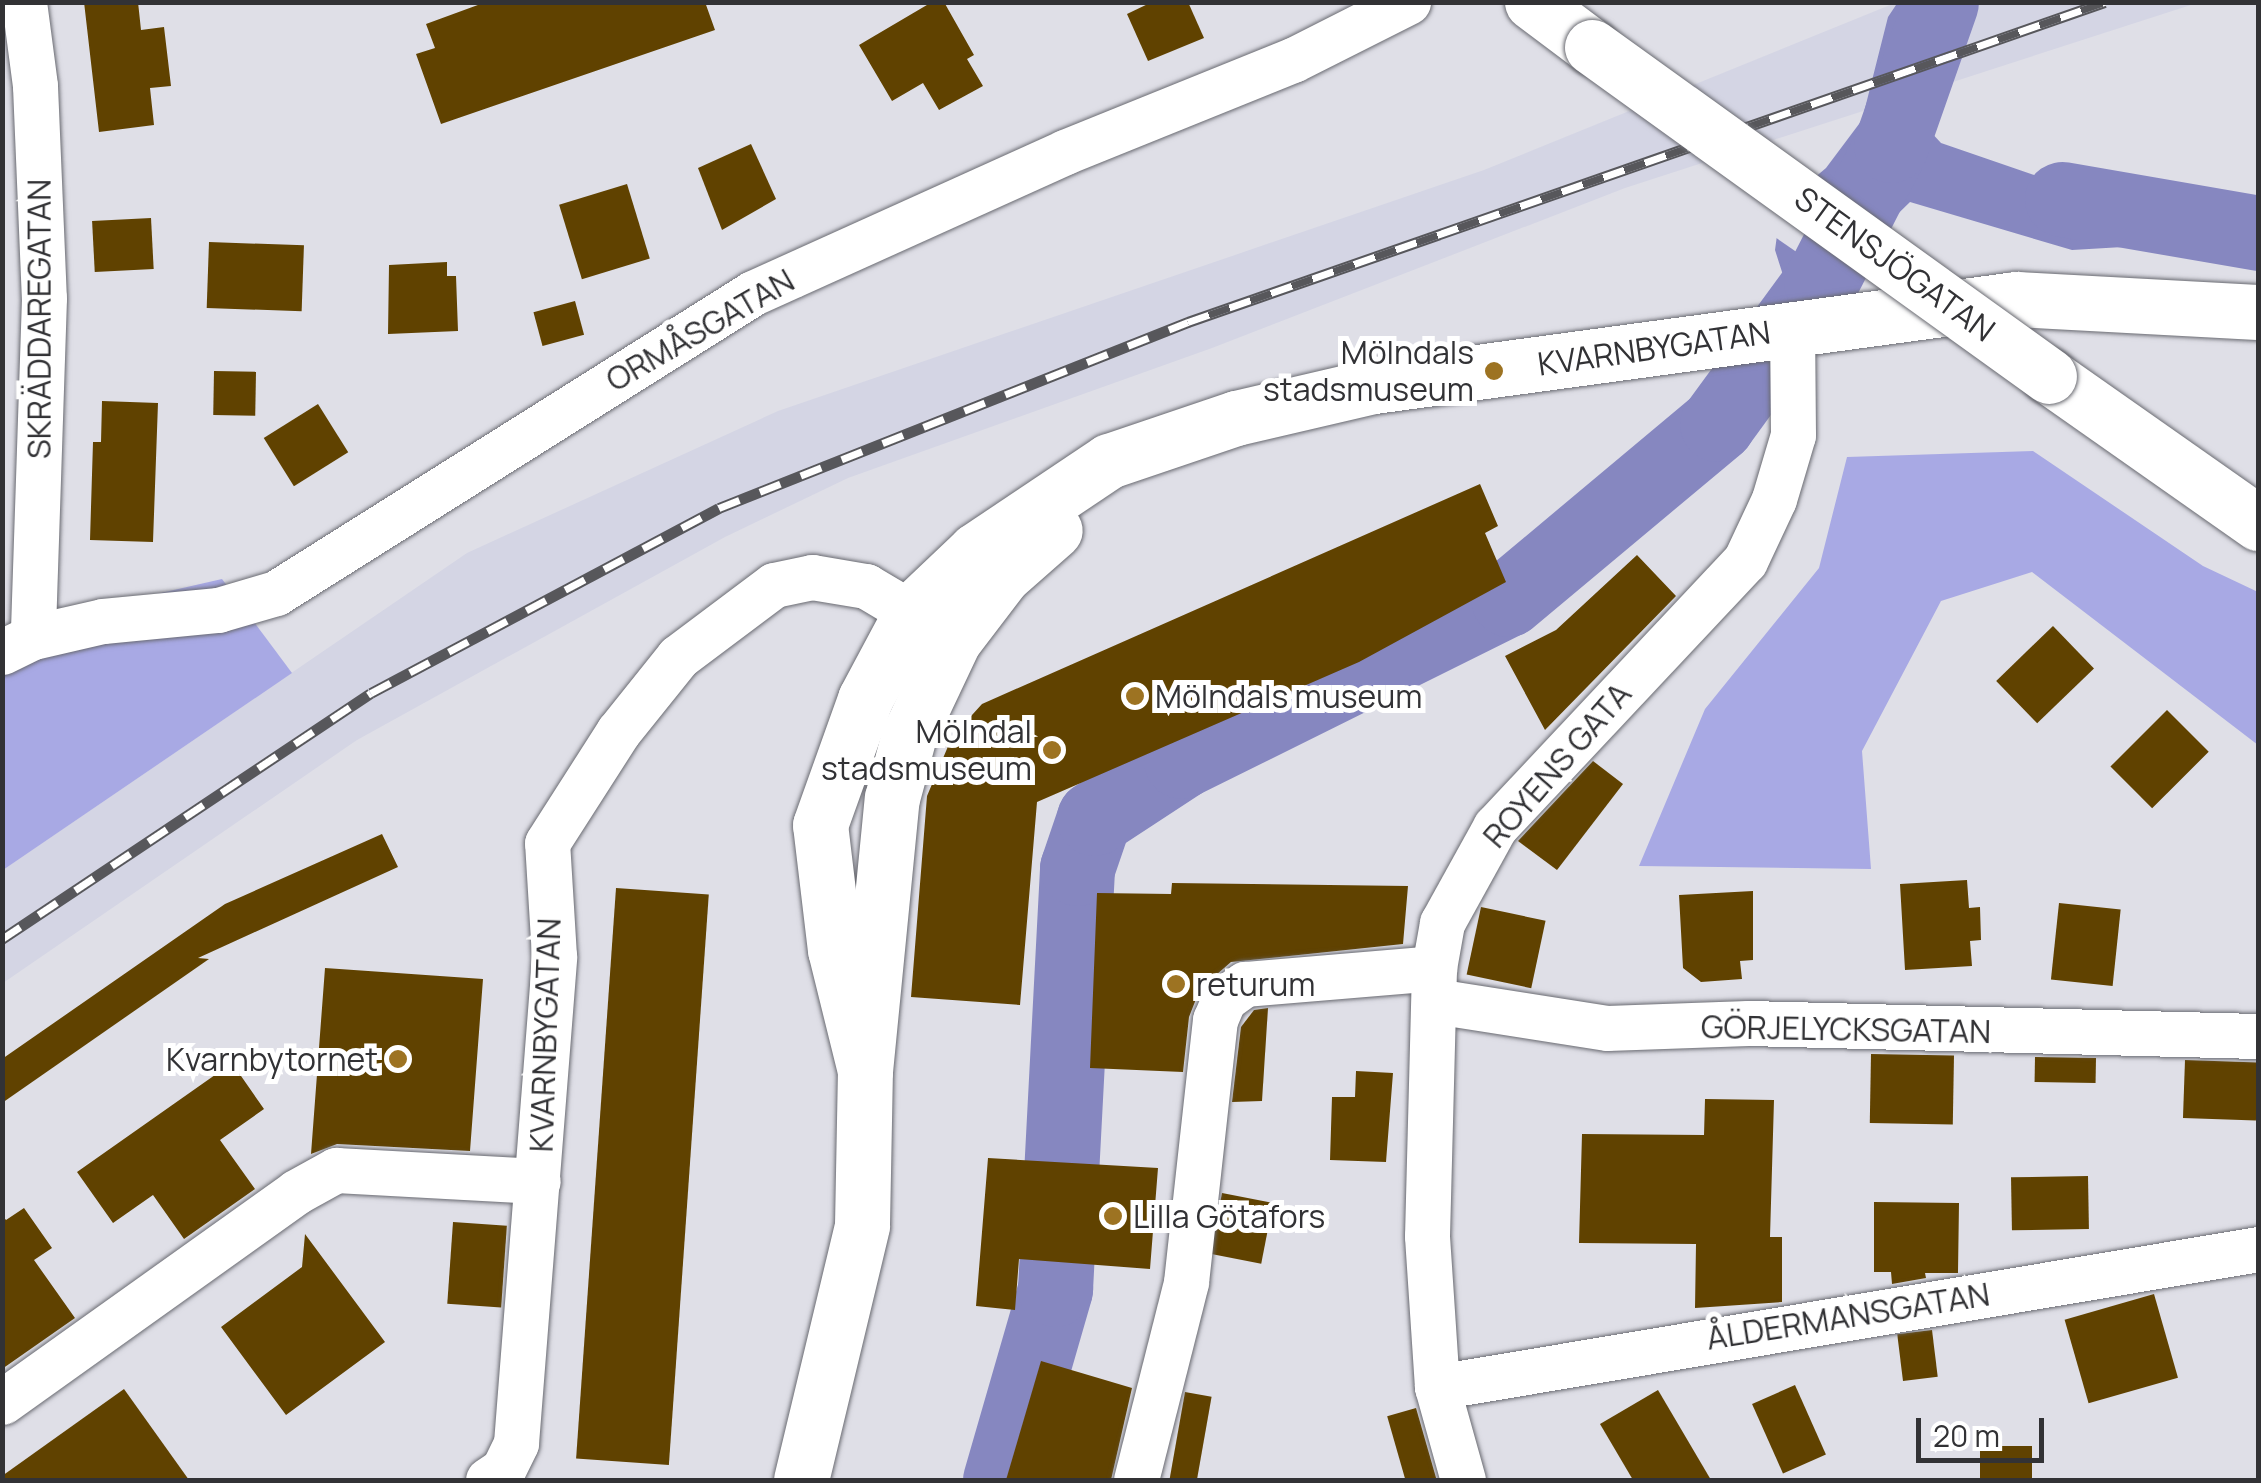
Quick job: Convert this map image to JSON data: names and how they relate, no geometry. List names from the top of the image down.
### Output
{
  "streets": {
    "street": [
      "STENSJÖGATAN",
      "SKRÄDDAREGATAN",
      "ORMÅSGATAN",
      "KVARNBYGATAN",
      "ROYENS GATA",
      "GÖRJELYCKSGATAN",
      "ÅLDERMANSGATAN"
    ]
  },
  "crossings": [
    ["SKRÄDDAREGATAN", "ORMÅSGATAN"],
    ["KVARNBYGATAN", "ROYENS GATA"],
    ["ROYENS GATA", "GÖRJELYCKSGATAN"],
    ["ROYENS GATA", "ÅLDERMANSGATAN"]
  ],
  "places": [
    "Mölndals stadsmuseum",
    "Mölndals museum",
    "Mölndal stadsmuseum",
    "returum",
    "Kvarnbytornet",
    "Lilla Götafors"
  ],
  "scale_bar": "20 m"
}
